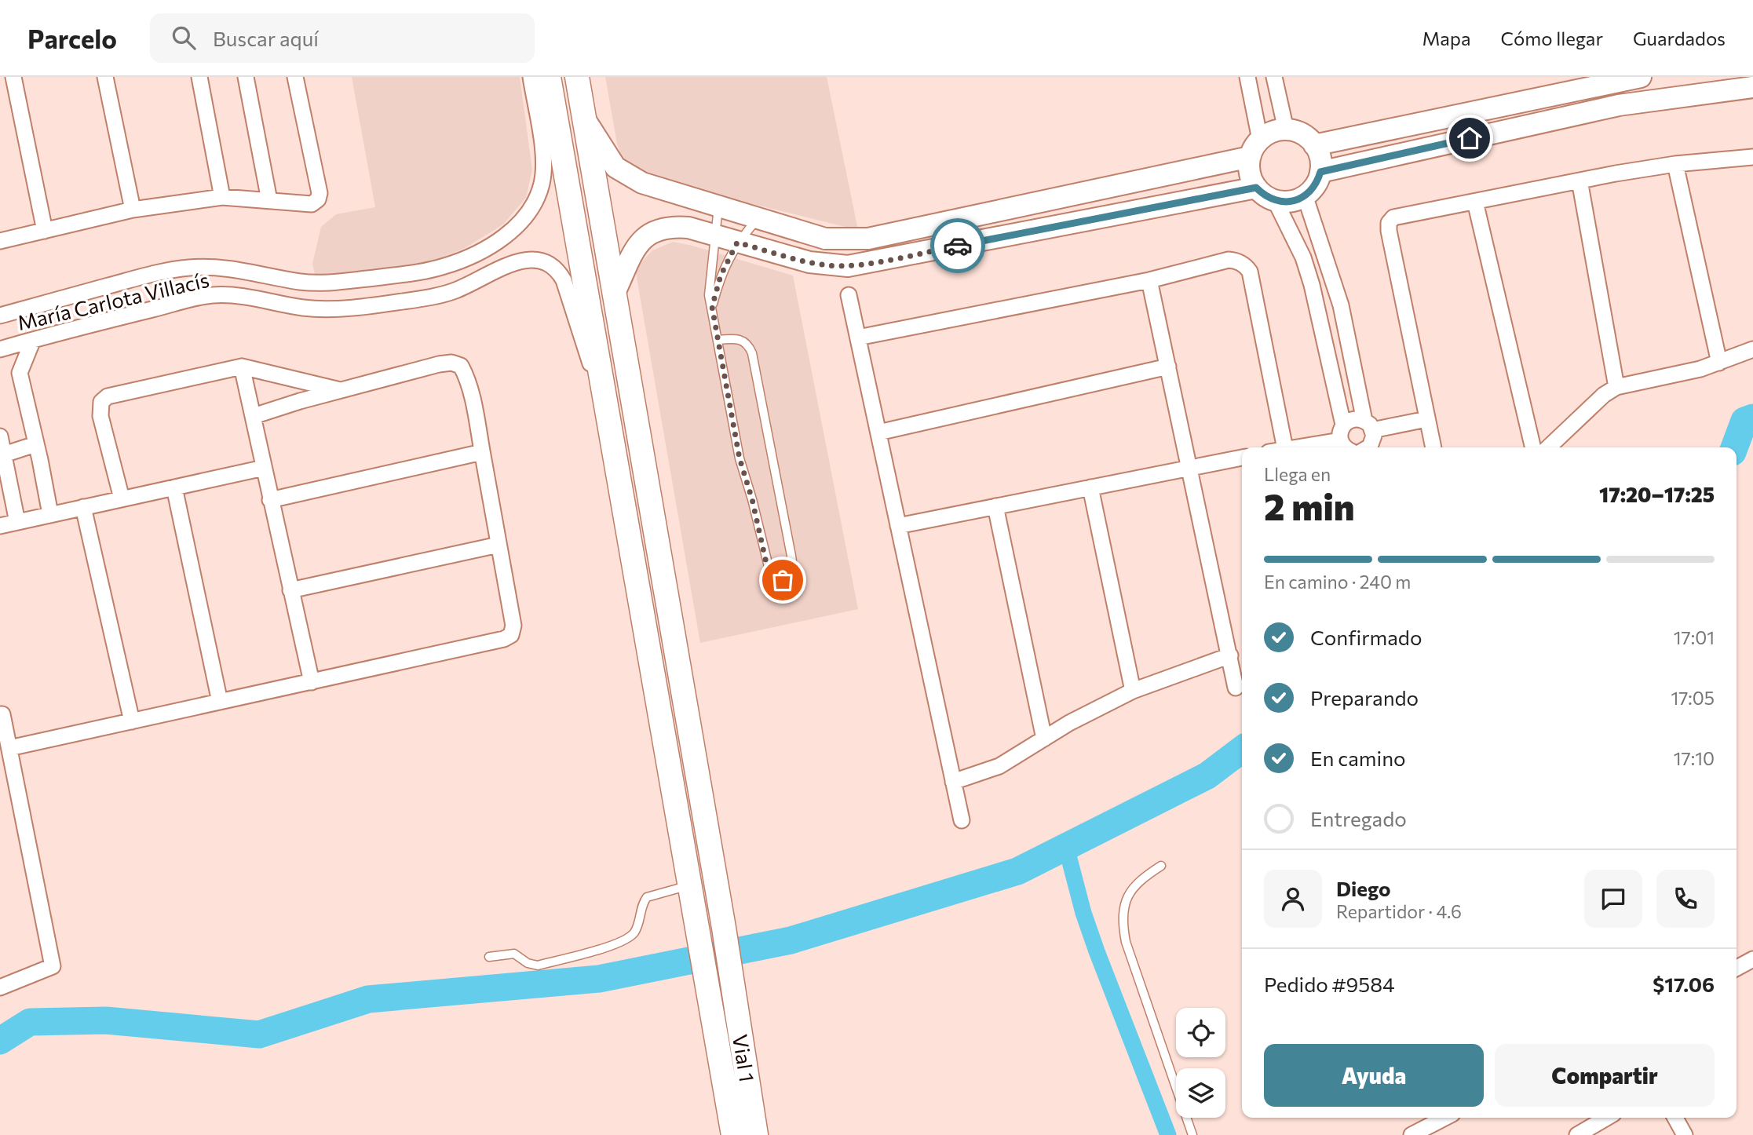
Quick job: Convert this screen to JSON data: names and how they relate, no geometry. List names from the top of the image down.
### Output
{
  "streets": {
    "main road": ["Vial 1"],
    "street": ["María Carlota Villacís"]
  },
  "crossings": [
    ["María Carlota Villacís", "Vial 1"]
  ],
  "page": {
    "header": "Parcelo",
    "search": "Buscar aquí",
    "nav": ["Mapa", "Cómo llegar", "Guardados"],
    "heading": ["2 min", "Llega en", "17:20–17:25"],
    "panel": [
      "Diego",
      "Repartidor · 4.6",
      "Pedido #9584",
      "$17.06"
    ],
    "bar": "En camino · 240 m",
    "list": [
      ["Confirmado", "17:01"],
      ["Preparando", "17:05"],
      ["En camino", "17:10"],
      "Entregado"
    ],
    "buttons": ["Ayuda", "Compartir"]
  }
}
